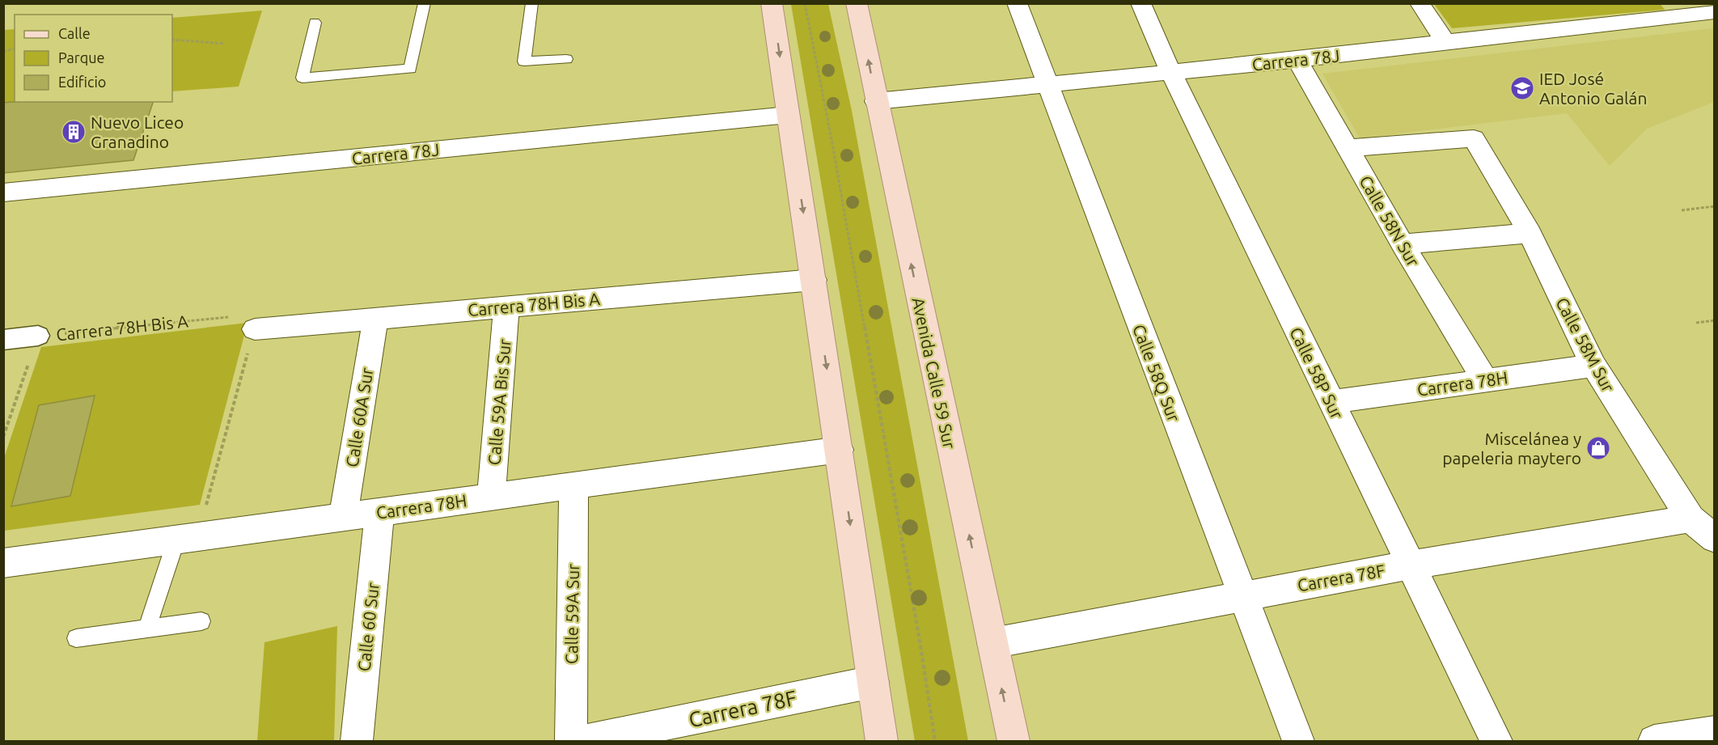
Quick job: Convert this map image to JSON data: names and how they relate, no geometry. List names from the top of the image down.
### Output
{
  "streets": {
    "main road": ["Avenida Calle 59 Sur"],
    "street": [
      "Carrera 78J",
      "Calle 58N Sur",
      "Carrera 78H Bis A",
      "Calle 58M Sur",
      "Calle 58Q Sur",
      "Calle 58P Sur",
      "Carrera 78H",
      "Calle 59A Bis Sur",
      "Calle 60A Sur",
      "Carrera 78F",
      "Calle 59A Sur",
      "Calle 60 Sur"
    ]
  },
  "crossings": [
    ["Carrera 78J", "Calle 58N Sur"],
    ["Carrera 78J", "Avenida Calle 59 Sur"],
    ["Carrera 78J", "Calle 58Q Sur"],
    ["Carrera 78J", "Calle 58P Sur"],
    ["Calle 58N Sur", "Calle 58M Sur"],
    ["Calle 58N Sur", "Carrera 78H"],
    ["Carrera 78H Bis A", "Calle 59A Bis Sur"],
    ["Carrera 78H Bis A", "Calle 60A Sur"],
    ["Calle 58M Sur", "Carrera 78H"],
    ["Calle 58M Sur", "Carrera 78F"],
    ["Avenida Calle 59 Sur", "Carrera 78F"],
    ["Calle 58Q Sur", "Carrera 78F"],
    ["Calle 58P Sur", "Carrera 78H"],
    ["Calle 58P Sur", "Carrera 78F"],
    ["Carrera 78H", "Calle 59A Bis Sur"],
    ["Carrera 78H", "Calle 60A Sur"],
    ["Carrera 78H", "Calle 59A Sur"],
    ["Carrera 78H", "Calle 60 Sur"]
  ],
  "places": {
    "school or university": ["IED José Antonio Galán"],
    "building": ["Nuevo Liceo Granadino"],
    "shop": ["Miscelánea y papeleria maytero"]
  },
  "legend": ["Calle", "Parque", "Edificio"]
}
